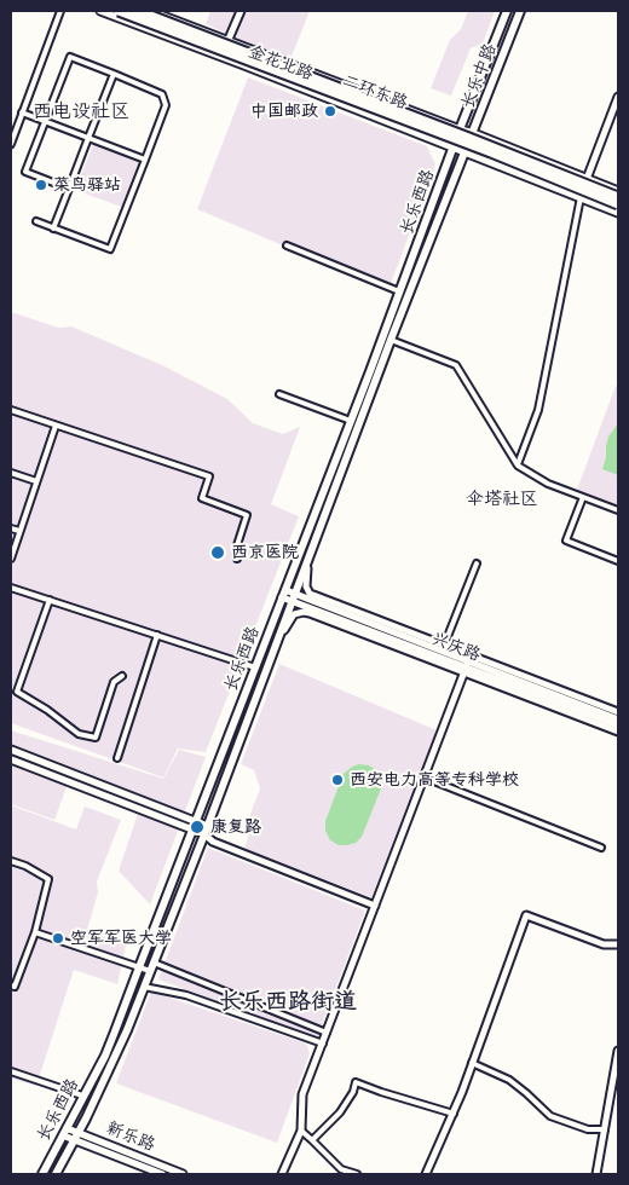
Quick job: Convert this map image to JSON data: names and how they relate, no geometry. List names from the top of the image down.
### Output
{
  "streets": {
    "highway": ["二环东路"],
    "main road": [
      "金花北路",
      "长乐中路",
      "长乐西路",
      "兴庆路",
      "新乐路"
    ]
  },
  "crossings": [
    ["金花北路", "长乐中路"],
    ["金花北路", "长乐西路"],
    ["长乐中路", "长乐西路"],
    ["长乐西路", "兴庆路"],
    ["长乐西路", "新乐路"]
  ],
  "districts": ["西电设社区", "伞塔社区", "长乐西路街道"],
  "places": [
    "中国邮政",
    "菜鸟驿站",
    "西京医院",
    "西安电力高等专科学校",
    "康复路",
    "空军军医大学"
  ]
}
